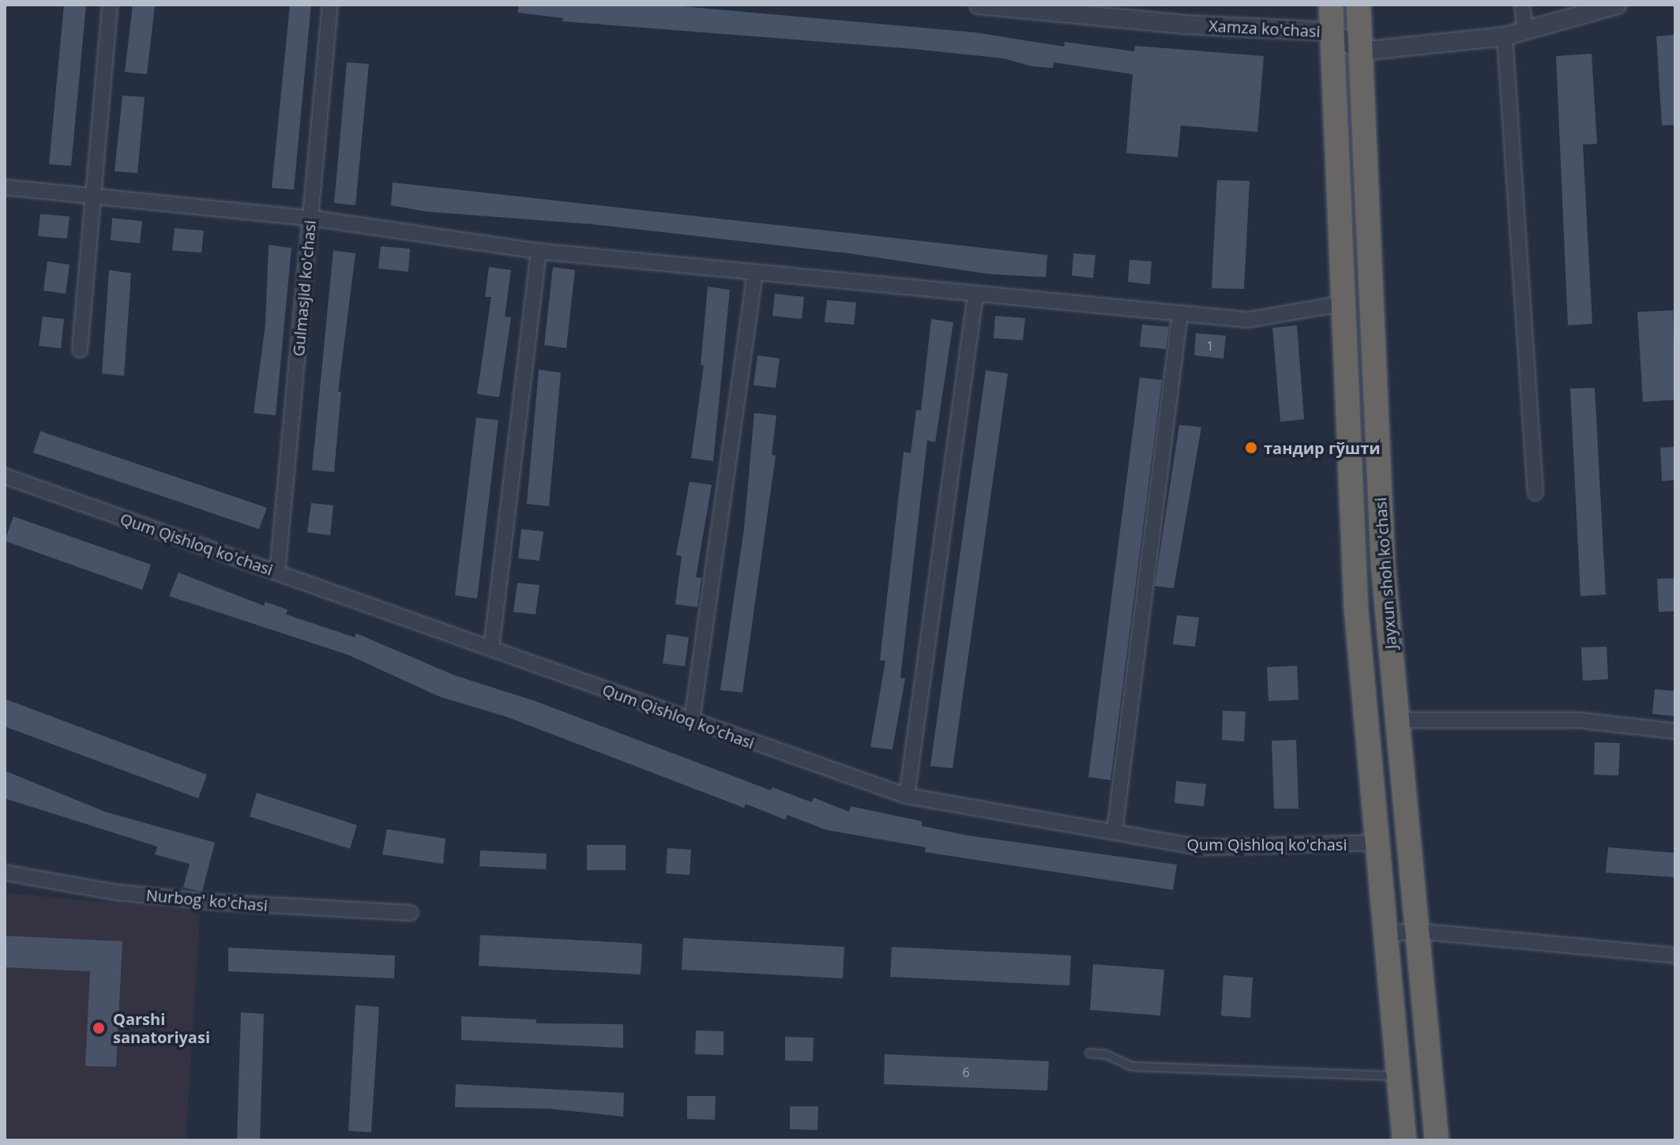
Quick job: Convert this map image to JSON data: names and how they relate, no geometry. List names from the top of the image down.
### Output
{
  "streets": {
    "highway": ["Jayxun shoh ko'chasi"],
    "street": [
      "Xamza ko'chasi",
      "Gulmasjid ko'chasi",
      "Qum Qishloq ko'chasi",
      "Nurbog' ko'chasi"
    ]
  },
  "crossings": [
    ["Xamza ko'chasi", "Jayxun shoh ko'chasi"],
    ["Gulmasjid ko'chasi", "Qum Qishloq ko'chasi"],
    ["Qum Qishloq ko'chasi", "Jayxun shoh ko'chasi"]
  ],
  "places": ["тандир гўшти", "Qarshi sanatoriyasi"],
  "house_numbers": ["1", "6"]
}
